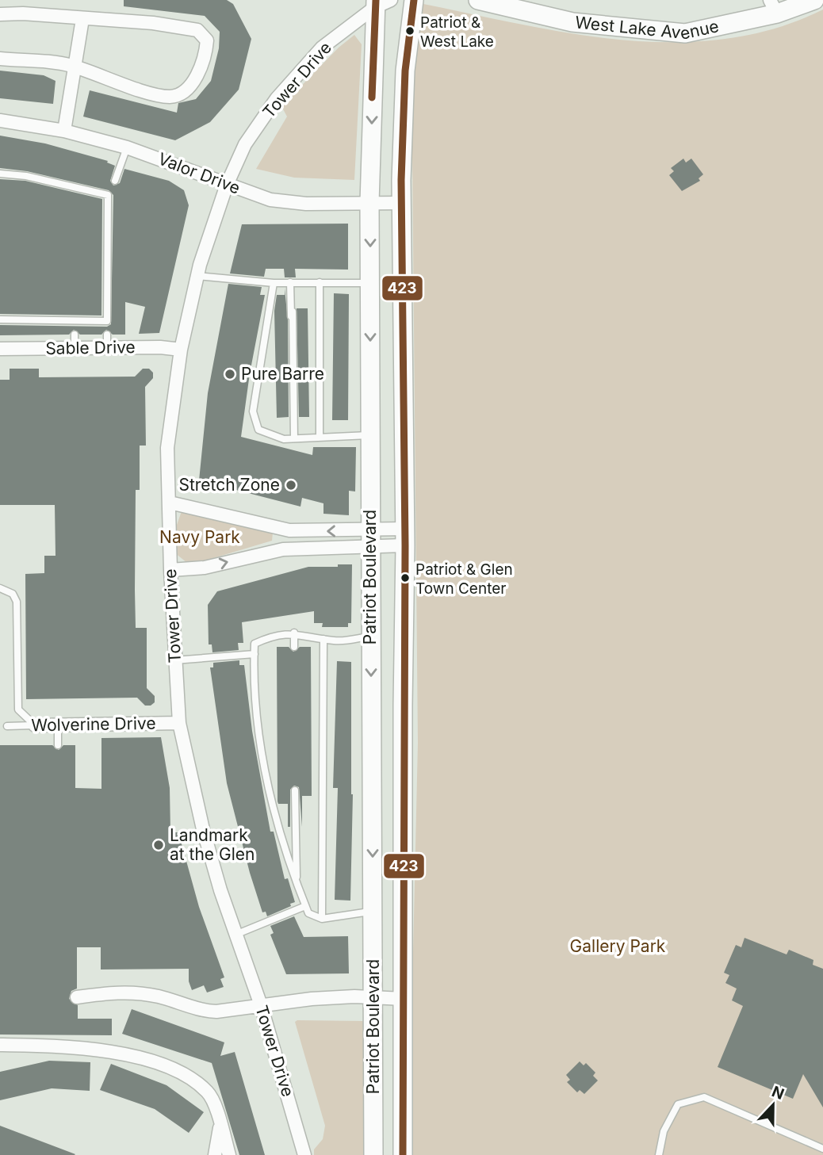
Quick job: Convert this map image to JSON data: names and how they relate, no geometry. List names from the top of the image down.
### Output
{
  "streets": {
    "main road": ["West Lake Avenue", "Patriot Boulevard"],
    "street": [
      "Tower Drive",
      "Valor Drive",
      "Sable Drive",
      "Wolverine Drive"
    ]
  },
  "crossings": [
    ["Tower Drive", "Valor Drive"],
    ["Tower Drive", "Sable Drive"],
    ["Tower Drive", "Patriot Boulevard"],
    ["Tower Drive", "Wolverine Drive"],
    ["Valor Drive", "Patriot Boulevard"]
  ],
  "parks": ["Navy Park", "Gallery Park"],
  "places": [
    "Patriot & West Lake",
    "Pure Barre",
    "Stretch Zone",
    "Patriot & Glen Town Center",
    "Landmark at the Glen"
  ],
  "lines": ["transit line 423"],
  "north": "top"
}
